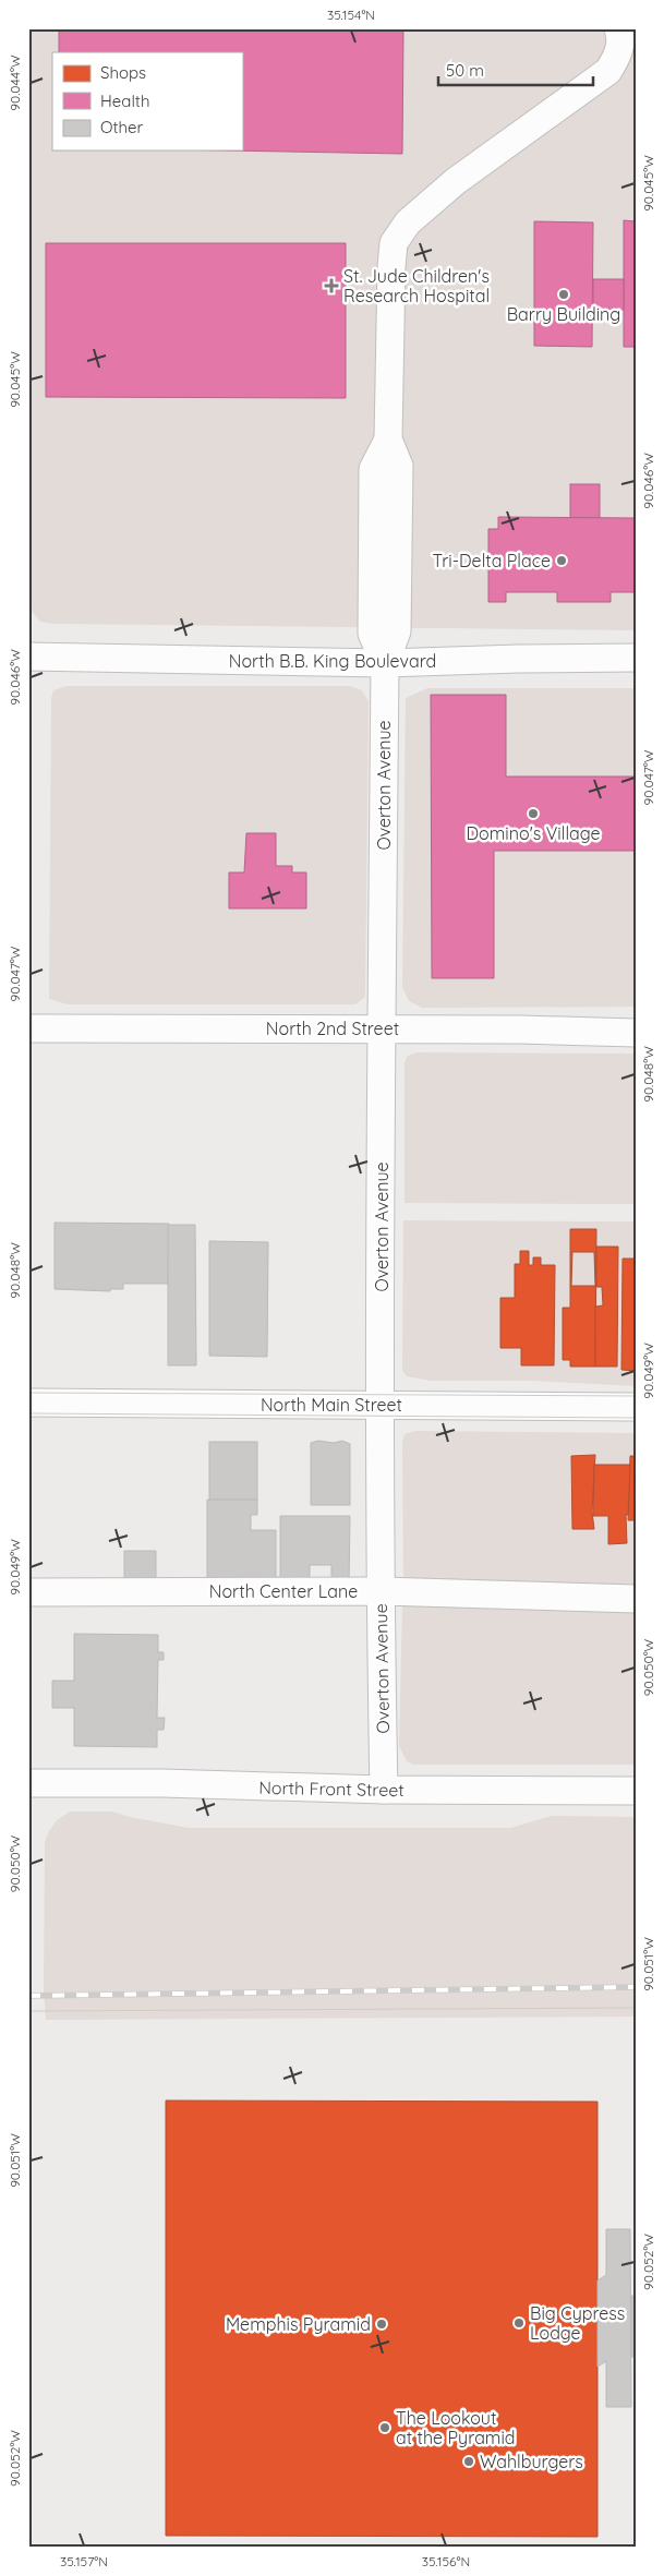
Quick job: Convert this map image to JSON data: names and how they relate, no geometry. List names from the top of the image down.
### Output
{
  "streets": {
    "street": [
      "North B.B. King Boulevard",
      "Overton Avenue",
      "North 2nd Street",
      "North Main Street",
      "North Center Lane",
      "North Front Street"
    ]
  },
  "crossings": [
    ["North B.B. King Boulevard", "Overton Avenue"],
    ["Overton Avenue", "North 2nd Street"],
    ["Overton Avenue", "North Main Street"],
    ["Overton Avenue", "North Center Lane"],
    ["Overton Avenue", "North Front Street"]
  ],
  "places": {
    "health": ["St. Jude Children's Research Hospital"],
    "other": [
      "Barry Building",
      "Tri-Delta Place",
      "Domino's Village",
      "Big Cypress Lodge",
      "Memphis Pyramid",
      "The Lookout at the Pyramid",
      "Wahlburgers"
    ]
  },
  "legend": ["Shops", "Health", "Other"],
  "scale_bar": "50 m",
  "coordinates": [
    "35.154°N",
    "90.044°W",
    "90.045°W",
    "90.046°W",
    "90.047°W",
    "90.048°W",
    "90.049°W",
    "90.050°W",
    "90.051°W",
    "90.052°W",
    "35.157°N",
    "35.156°N"
  ]
}
